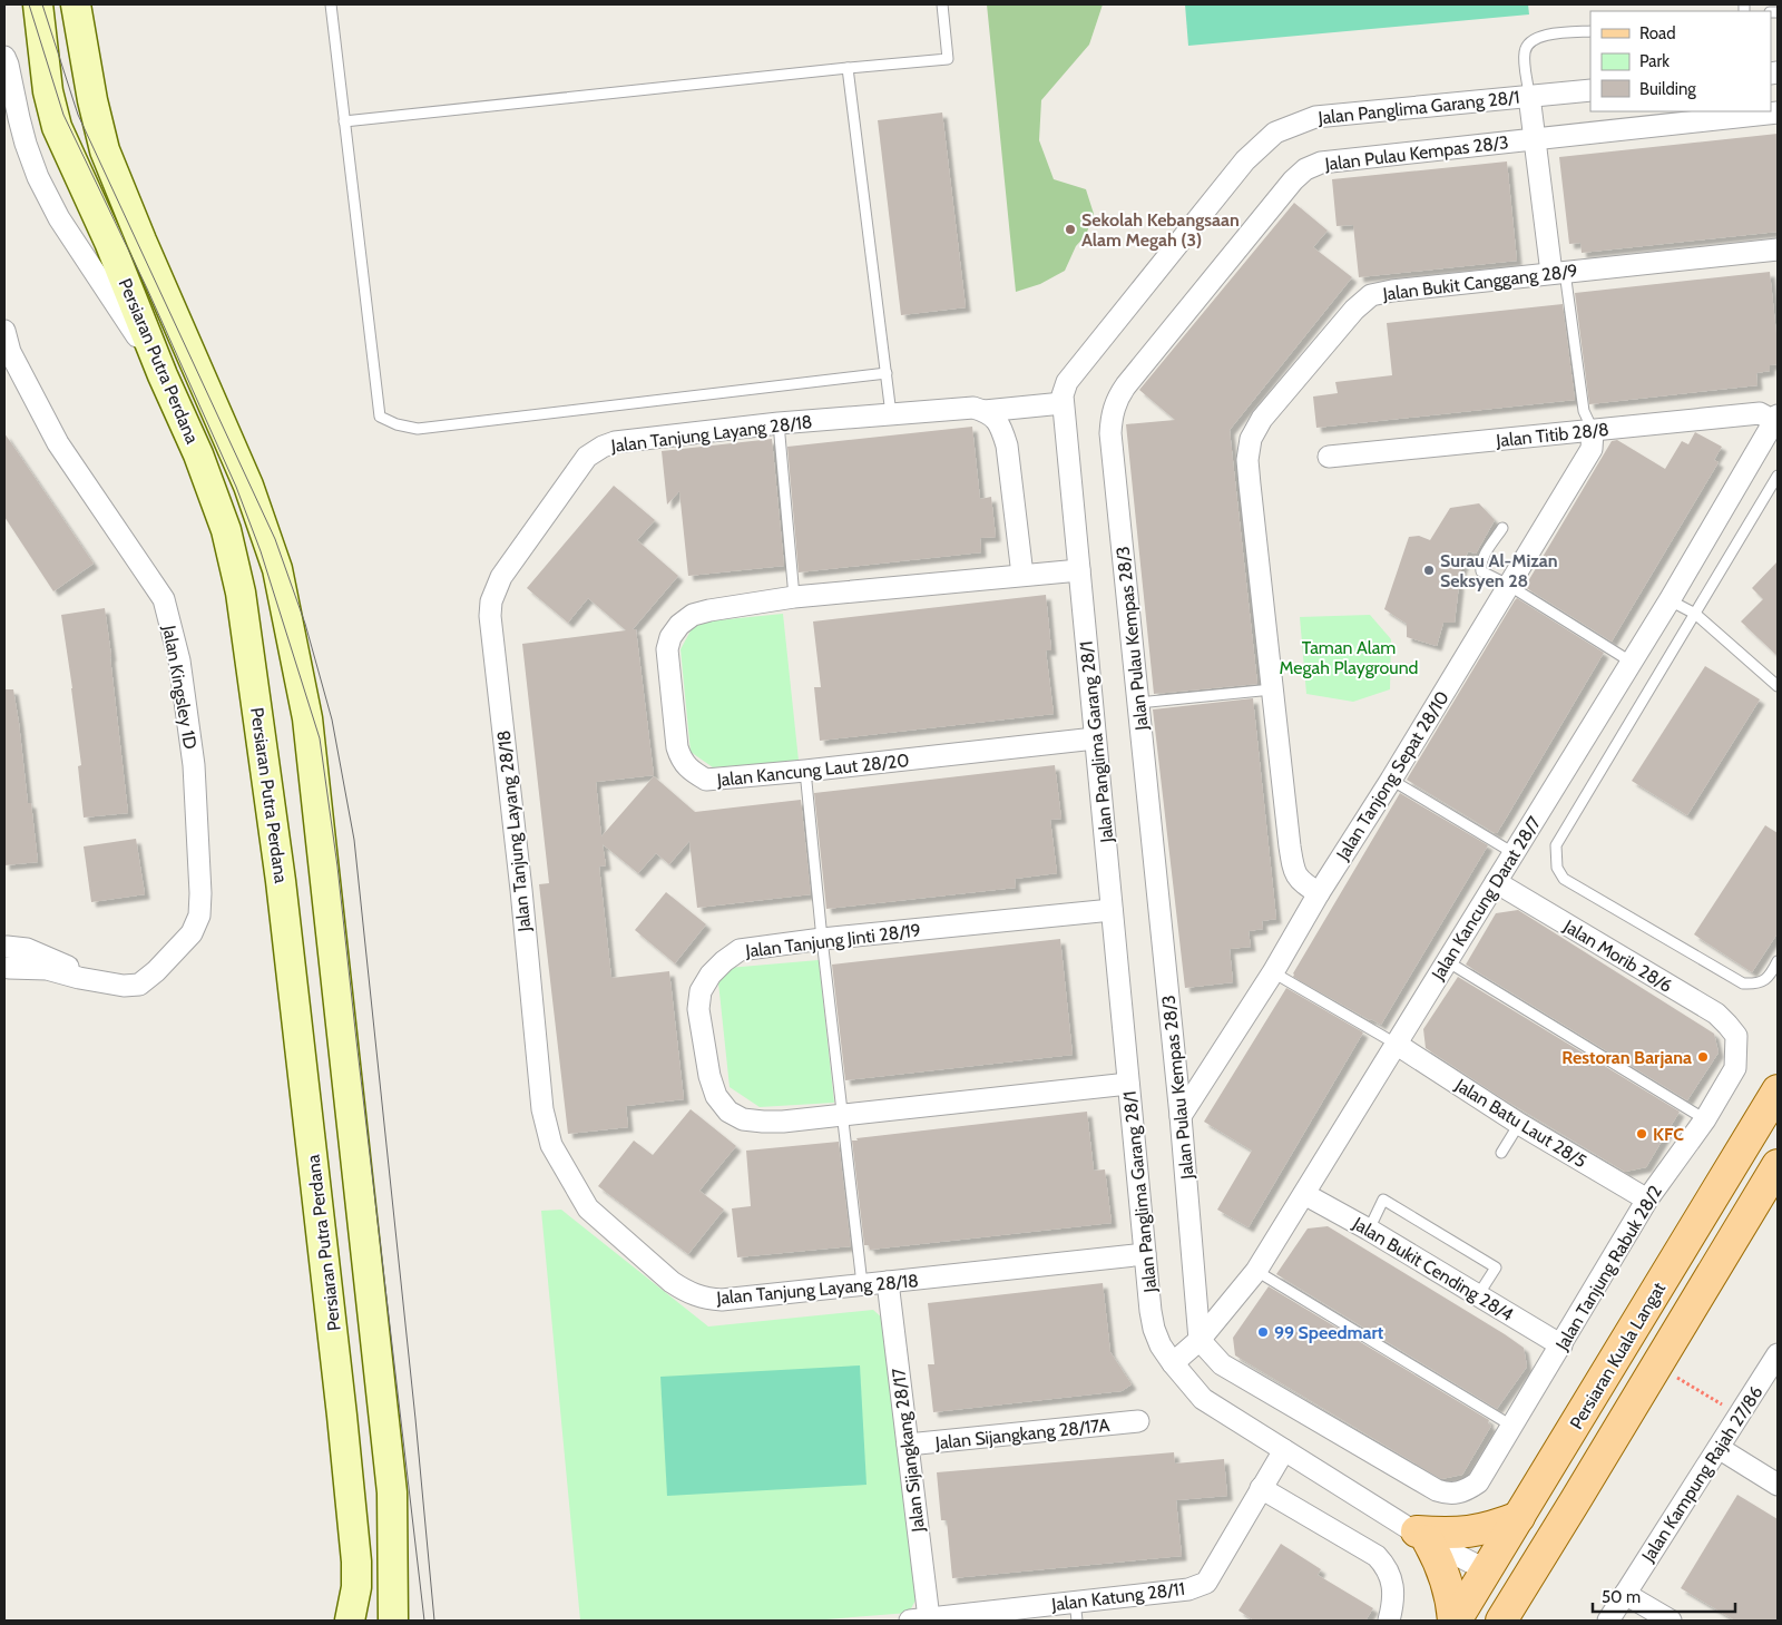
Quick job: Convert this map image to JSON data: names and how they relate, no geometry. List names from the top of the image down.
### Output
{
  "streets": {
    "main road": ["Persiaran Putra Perdana", "Persiaran Kuala Langat"],
    "street": [
      "Jalan Panglima Garang 28/1",
      "Jalan Pulau Kempas 28/3",
      "Jalan Bukit Canggang 28/9",
      "Jalan Tanjung Layang 28/18",
      "Jalan Titib 28/8",
      "Jalan Kingsley 1D",
      "Jalan Kancung Laut 28/20",
      "Jalan Tanjong Sepat 28/10",
      "Jalan Kancung Darat 28/7",
      "Jalan Tanjung Jinti 28/19",
      "Jalan Morib 28/6",
      "Jalan Batu Laut 28/5",
      "Jalan Tanjung Rabuk 28/2",
      "Jalan Bukit Cending 28/4",
      "Jalan Sijangkang 28/17A",
      "Jalan Sijangkang 28/17",
      "Jalan Kampung Rajah 27/86",
      "Jalan Katung 28/11"
    ]
  },
  "crossings": [
    ["Jalan Panglima Garang 28/1", "Jalan Tanjung Layang 28/18"],
    ["Jalan Panglima Garang 28/1", "Jalan Kancung Laut 28/20"],
    ["Jalan Panglima Garang 28/1", "Jalan Kancung Darat 28/7"],
    ["Jalan Panglima Garang 28/1", "Jalan Tanjung Jinti 28/19"],
    ["Jalan Panglima Garang 28/1", "Persiaran Kuala Langat"],
    ["Jalan Panglima Garang 28/1", "Jalan Katung 28/11"],
    ["Jalan Pulau Kempas 28/3", "Jalan Tanjong Sepat 28/10"],
    ["Jalan Pulau Kempas 28/3", "Jalan Kancung Darat 28/7"],
    ["Jalan Pulau Kempas 28/3", "Jalan Tanjung Rabuk 28/2"],
    ["Jalan Bukit Canggang 28/9", "Jalan Tanjong Sepat 28/10"],
    ["Jalan Tanjung Layang 28/18", "Jalan Sijangkang 28/17"],
    ["Jalan Titib 28/8", "Jalan Tanjong Sepat 28/10"],
    ["Jalan Titib 28/8", "Jalan Kancung Darat 28/7"],
    ["Jalan Kancung Darat 28/7", "Jalan Morib 28/6"],
    ["Jalan Kancung Darat 28/7", "Jalan Batu Laut 28/5"],
    ["Jalan Kancung Darat 28/7", "Jalan Tanjung Rabuk 28/2"],
    ["Jalan Kancung Darat 28/7", "Jalan Bukit Cending 28/4"],
    ["Jalan Morib 28/6", "Jalan Tanjung Rabuk 28/2"],
    ["Jalan Batu Laut 28/5", "Jalan Tanjung Rabuk 28/2"],
    ["Jalan Tanjung Rabuk 28/2", "Jalan Bukit Cending 28/4"],
    ["Jalan Sijangkang 28/17A", "Jalan Sijangkang 28/17"],
    ["Jalan Sijangkang 28/17", "Jalan Katung 28/11"]
  ],
  "parks": ["Taman Alam Megah Playground"],
  "places": [
    "Sekolah Kebangsaan Alam Megah (3)",
    "Surau Al-Mizan Seksyen 28",
    "Restoran Barjana",
    "KFC",
    "99 Speedmart"
  ],
  "legend": ["Road", "Park", "Building"],
  "scale_bar": "50 m"
}
